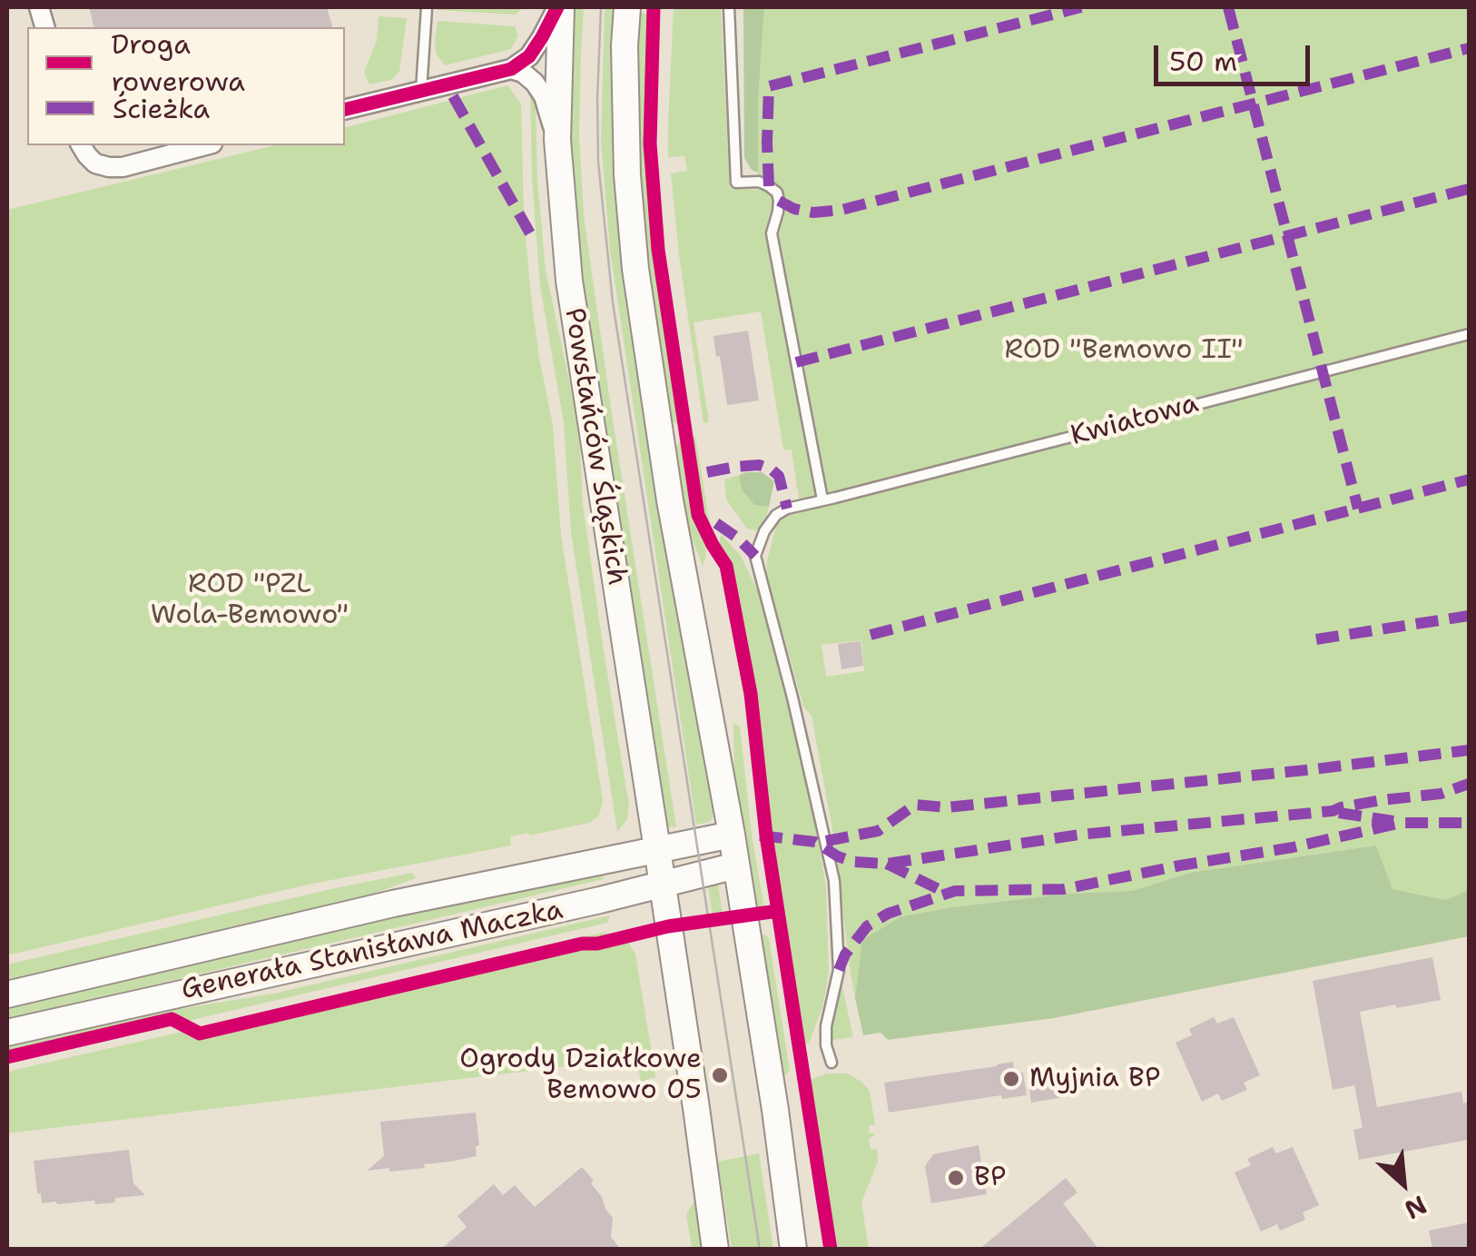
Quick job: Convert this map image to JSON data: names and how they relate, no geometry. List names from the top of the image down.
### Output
{
  "streets": {
    "main road": ["Powstańców Śląskich", "Generała Stanisława Maczka"],
    "lane": ["Kwiatowa"]
  },
  "crossings": [
    ["Powstańców Śląskich", "Generała Stanisława Maczka"]
  ],
  "parks": ["ROD \"Bemowo II\"", "ROD \"PZL Wola-Bemowo\""],
  "places": ["Ogrody Działkowe Bemowo 05", "Myjnia BP", "BP"],
  "legend": ["Droga rowerowa", "Ścieżka"],
  "scale_bar": "50 m",
  "north": "bottom right"
}
